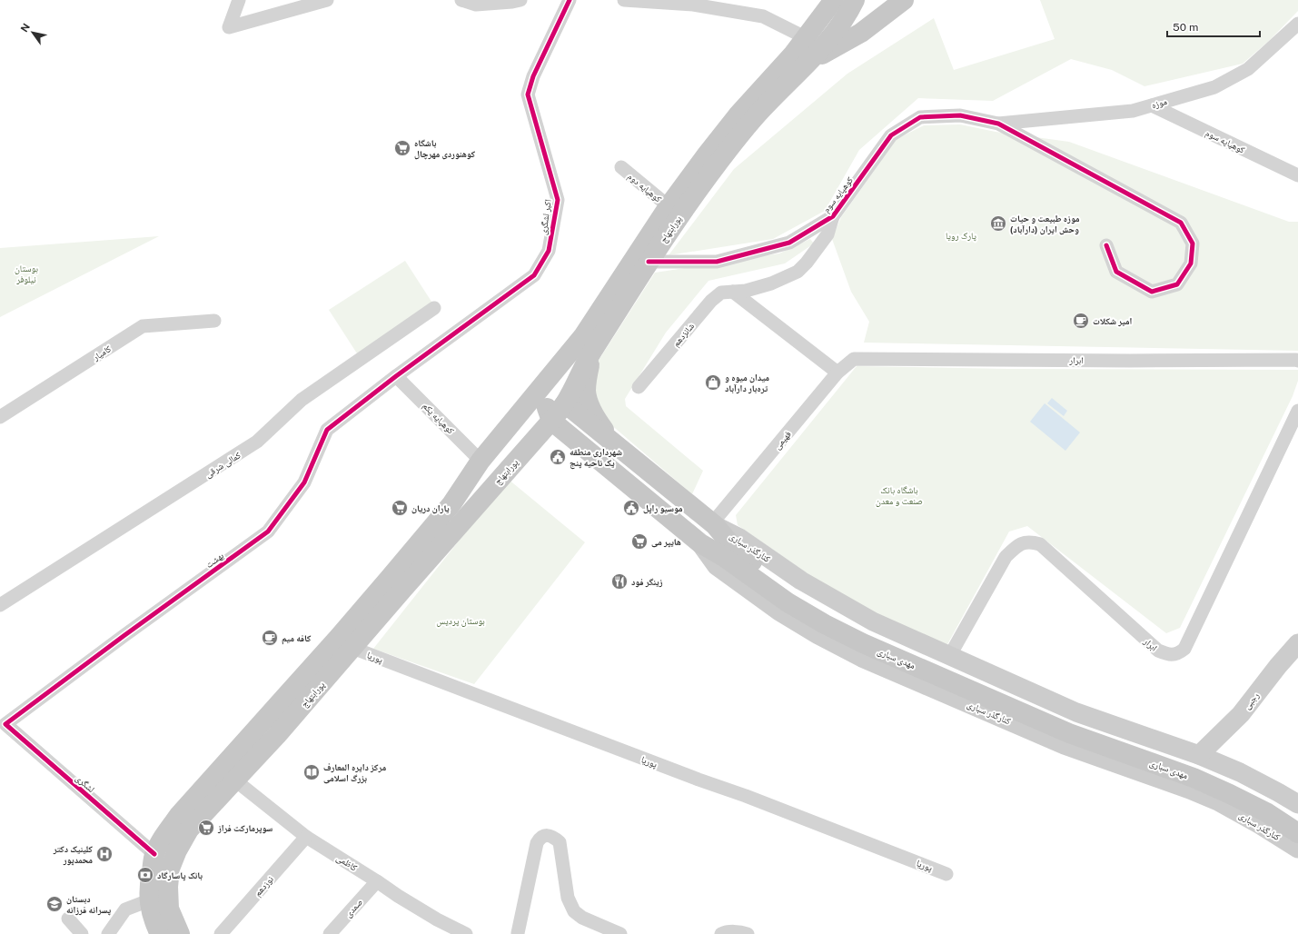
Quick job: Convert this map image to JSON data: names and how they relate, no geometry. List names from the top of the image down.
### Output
{
  "streets": {
    "main road": [
      "پورابتهاج",
      "کنارگذر سباری",
      "مهدی سباری",
      "رجبی"
    ],
    "street": [
      "موزه",
      "کوهپایه سوم",
      "کوهپایه دوم",
      "اکبر لشگری",
      "شانزدهم",
      "کامیار",
      "ابرار",
      "کوهپایه یکم",
      "فهیمی",
      "کمالی شرقی",
      "بهشت",
      "پوریا",
      "لشگری",
      "کاظمی",
      "نوزدهم",
      "صمدی"
    ]
  },
  "crossings": [
    ["موزه", "کوهپایه سوم"],
    ["کوهپایه سوم", "پورابتهاج"],
    ["کوهپایه سوم", "شانزدهم"],
    ["کوهپایه دوم", "پورابتهاج"],
    ["اکبر لشگری", "کوهپایه یکم"],
    ["اکبر لشگری", "بهشت"],
    ["پورابتهاج", "کوهپایه یکم"],
    ["پورابتهاج", "پوریا"],
    ["پورابتهاج", "مهدی سباری"],
    ["پورابتهاج", "لشگری"],
    ["پورابتهاج", "کاظمی"],
    ["ابرار", "فهیمی"],
    ["ابرار", "کنارگذر سباری"],
    ["کوهپایه یکم", "بهشت"],
    ["فهیمی", "کنارگذر سباری"],
    ["کنارگذر سباری", "مهدی سباری"],
    ["کنارگذر سباری", "رجبی"],
    ["بهشت", "لشگری"],
    ["کاظمی", "نوزدهم"],
    ["کاظمی", "صمدی"]
  ],
  "parks": [
    "پارک رویا",
    "بوستان نیلوفر",
    "باشگاه بانک صنعت و معدن",
    "بوستان پردیس"
  ],
  "places": {
    "supermarket": [
      "باشگاه کوهنوردی مهرچال",
      "یاران دریان",
      "هایپر می",
      "سوپرمارکت فراز"
    ],
    "museum": ["موزه طبیعت و حیات وحش ایران (دارآباد)"],
    "cafe": ["امیر شکلات", "کافه میم"],
    "shop": ["میدان میوه و تره‌بار دارآباد"],
    "public building": ["شهرداری منطقه یک ناحیه پنج", "موسیو راپل"],
    "restaurant": ["زینگر فود"],
    "library": ["مرکز دایره المعارف بزرگ اسلامی"],
    "hospital": ["کلینیک دکتر محمدپور"],
    "bank": ["بانک پاسارگاد"],
    "school or university": ["دبستان پسرانه فرزانه"]
  },
  "scale_bar": "50 m",
  "north": "top left"
}
